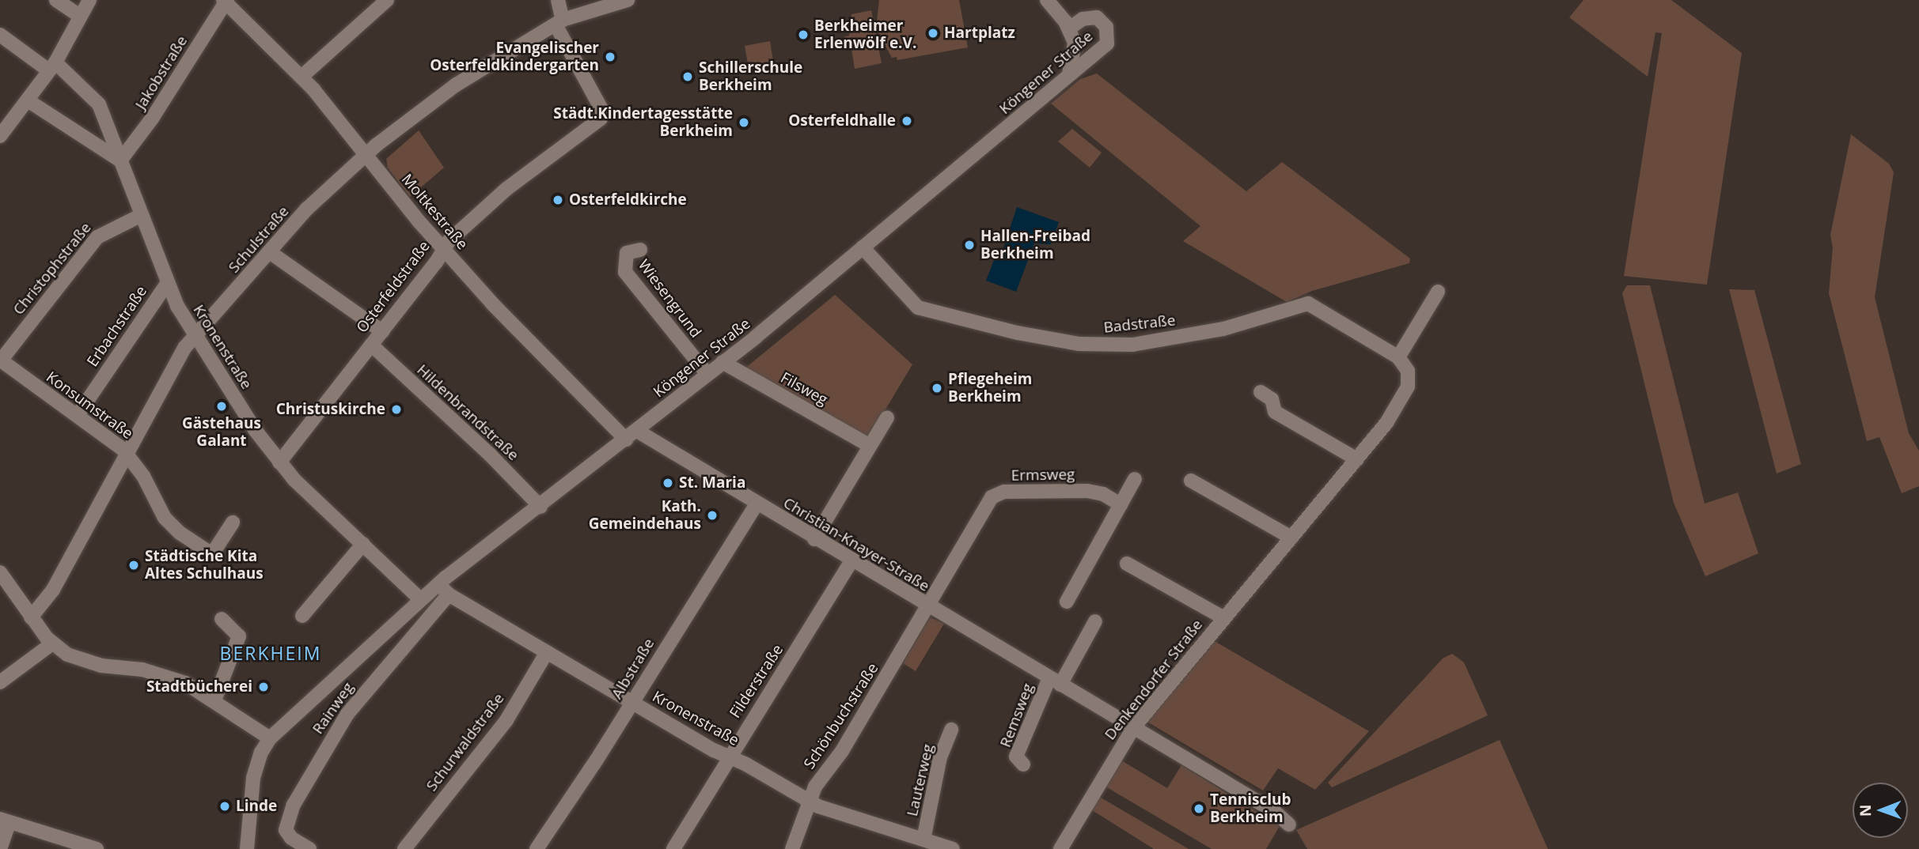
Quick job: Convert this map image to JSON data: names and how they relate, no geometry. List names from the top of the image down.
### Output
{
  "streets": {
    "street": [
      "Jakobstraße",
      "Köngener Straße",
      "Moltkestraße",
      "Schulstraße",
      "Christophstraße",
      "Osterfeldstraße",
      "Wiesengrund",
      "Badstraße",
      "Erbachstraße",
      "Kronenstraße",
      "Filsweg",
      "Konsumstraße",
      "Hildenbrandstraße",
      "Ermsweg",
      "Christian-Knayer-Straße",
      "Albstraße",
      "Denkendorfer Straße",
      "Filderstraße",
      "Rainweg",
      "Remsweg",
      "Schönbuchstraße",
      "Schurwaldstraße",
      "Lauterweg"
    ]
  },
  "crossings": [
    ["Jakobstraße", "Moltkestraße"],
    ["Jakobstraße", "Kronenstraße"],
    ["Köngener Straße", "Moltkestraße"],
    ["Köngener Straße", "Wiesengrund"],
    ["Köngener Straße", "Badstraße"],
    ["Köngener Straße", "Kronenstraße"],
    ["Köngener Straße", "Filsweg"],
    ["Köngener Straße", "Hildenbrandstraße"],
    ["Köngener Straße", "Christian-Knayer-Straße"],
    ["Köngener Straße", "Rainweg"],
    ["Moltkestraße", "Schulstraße"],
    ["Moltkestraße", "Osterfeldstraße"],
    ["Moltkestraße", "Christian-Knayer-Straße"],
    ["Schulstraße", "Osterfeldstraße"],
    ["Schulstraße", "Kronenstraße"],
    ["Schulstraße", "Konsumstraße"],
    ["Christophstraße", "Kronenstraße"],
    ["Christophstraße", "Konsumstraße"],
    ["Osterfeldstraße", "Kronenstraße"],
    ["Osterfeldstraße", "Hildenbrandstraße"],
    ["Badstraße", "Denkendorfer Straße"],
    ["Erbachstraße", "Kronenstraße"],
    ["Erbachstraße", "Konsumstraße"],
    ["Kronenstraße", "Albstraße"],
    ["Kronenstraße", "Filderstraße"],
    ["Kronenstraße", "Rainweg"],
    ["Kronenstraße", "Schönbuchstraße"],
    ["Kronenstraße", "Schurwaldstraße"],
    ["Kronenstraße", "Lauterweg"],
    ["Ermsweg", "Christian-Knayer-Straße"],
    ["Ermsweg", "Schönbuchstraße"],
    ["Christian-Knayer-Straße", "Albstraße"],
    ["Christian-Knayer-Straße", "Denkendorfer Straße"],
    ["Christian-Knayer-Straße", "Filderstraße"],
    ["Christian-Knayer-Straße", "Remsweg"],
    ["Christian-Knayer-Straße", "Schönbuchstraße"]
  ],
  "districts": ["BERKHEIM"],
  "places": [
    "Hartplatz",
    "Berkheimer Erlenwölf e.V.",
    "Evangelischer Osterfeldkindergarten",
    "Schillerschule Berkheim",
    "Osterfeldhalle",
    "Städt.Kindertagesstätte Berkheim",
    "Osterfeldkirche",
    "Hallen-Freibad Berkheim",
    "Pflegeheim Berkheim",
    "Gästehaus Galant",
    "Christuskirche",
    "St. Maria",
    "Kath. Gemeindehaus",
    "Städtische Kita Altes Schulhaus",
    "Stadtbücherei",
    "Linde",
    "Tennisclub Berkheim"
  ],
  "north": "left"
}
